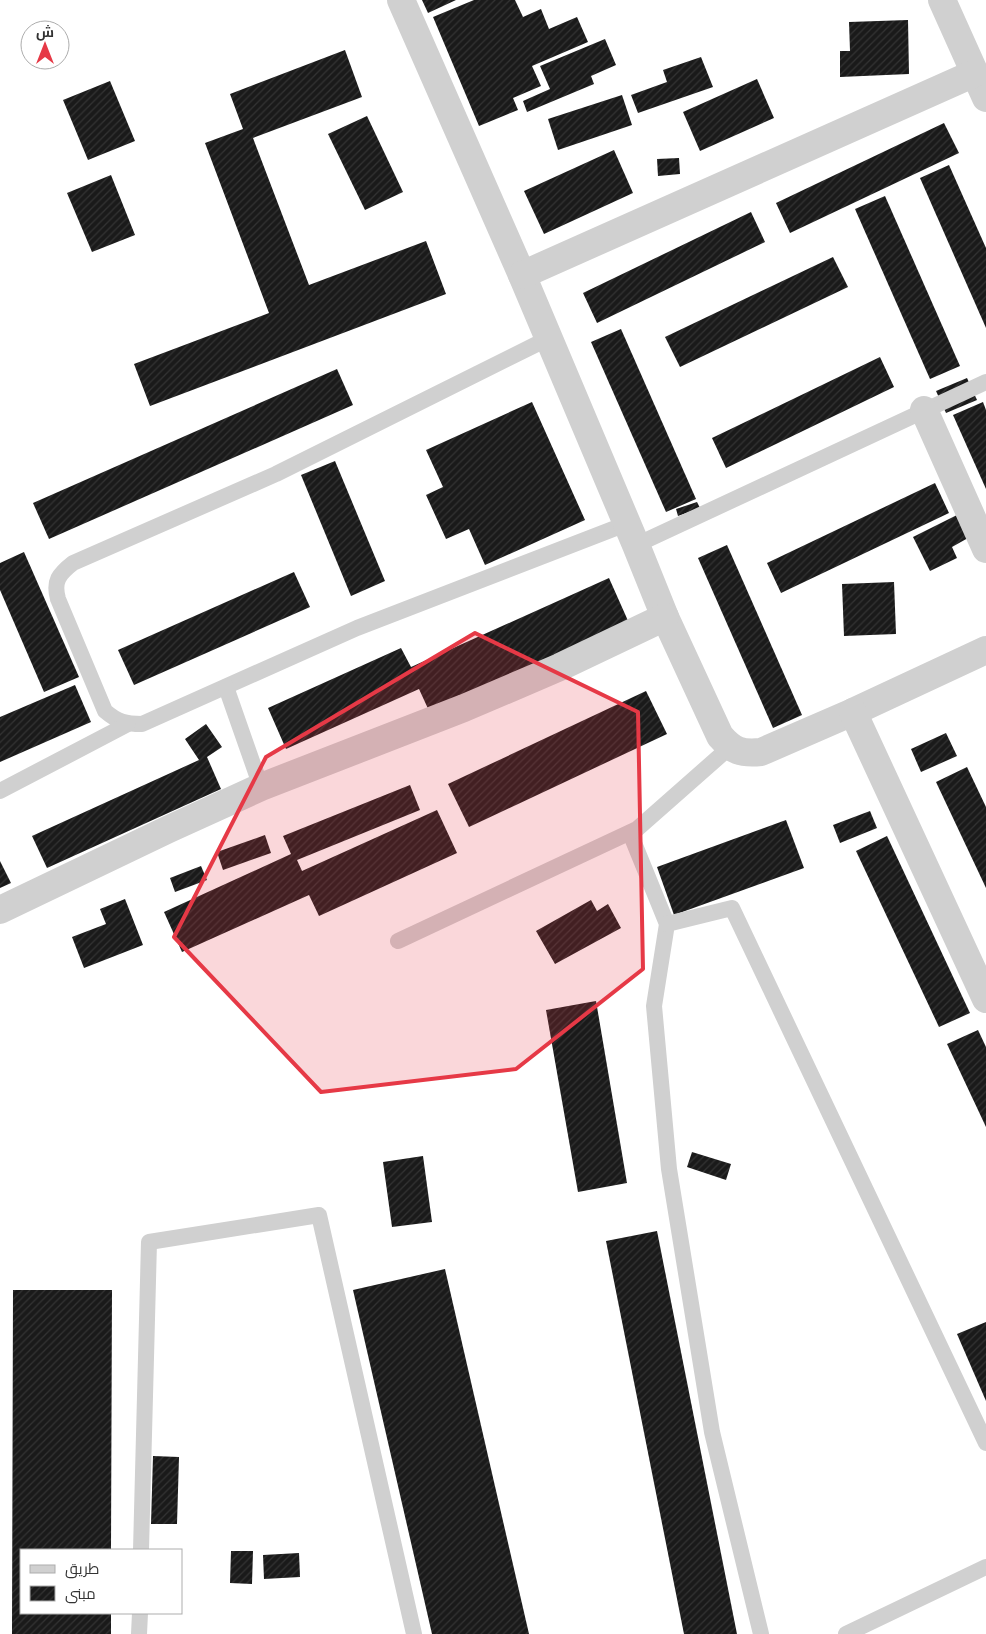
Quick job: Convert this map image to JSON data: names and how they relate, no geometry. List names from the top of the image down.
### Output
{
  "legend": ["طريق", "مبنى"],
  "north": "top"
}
